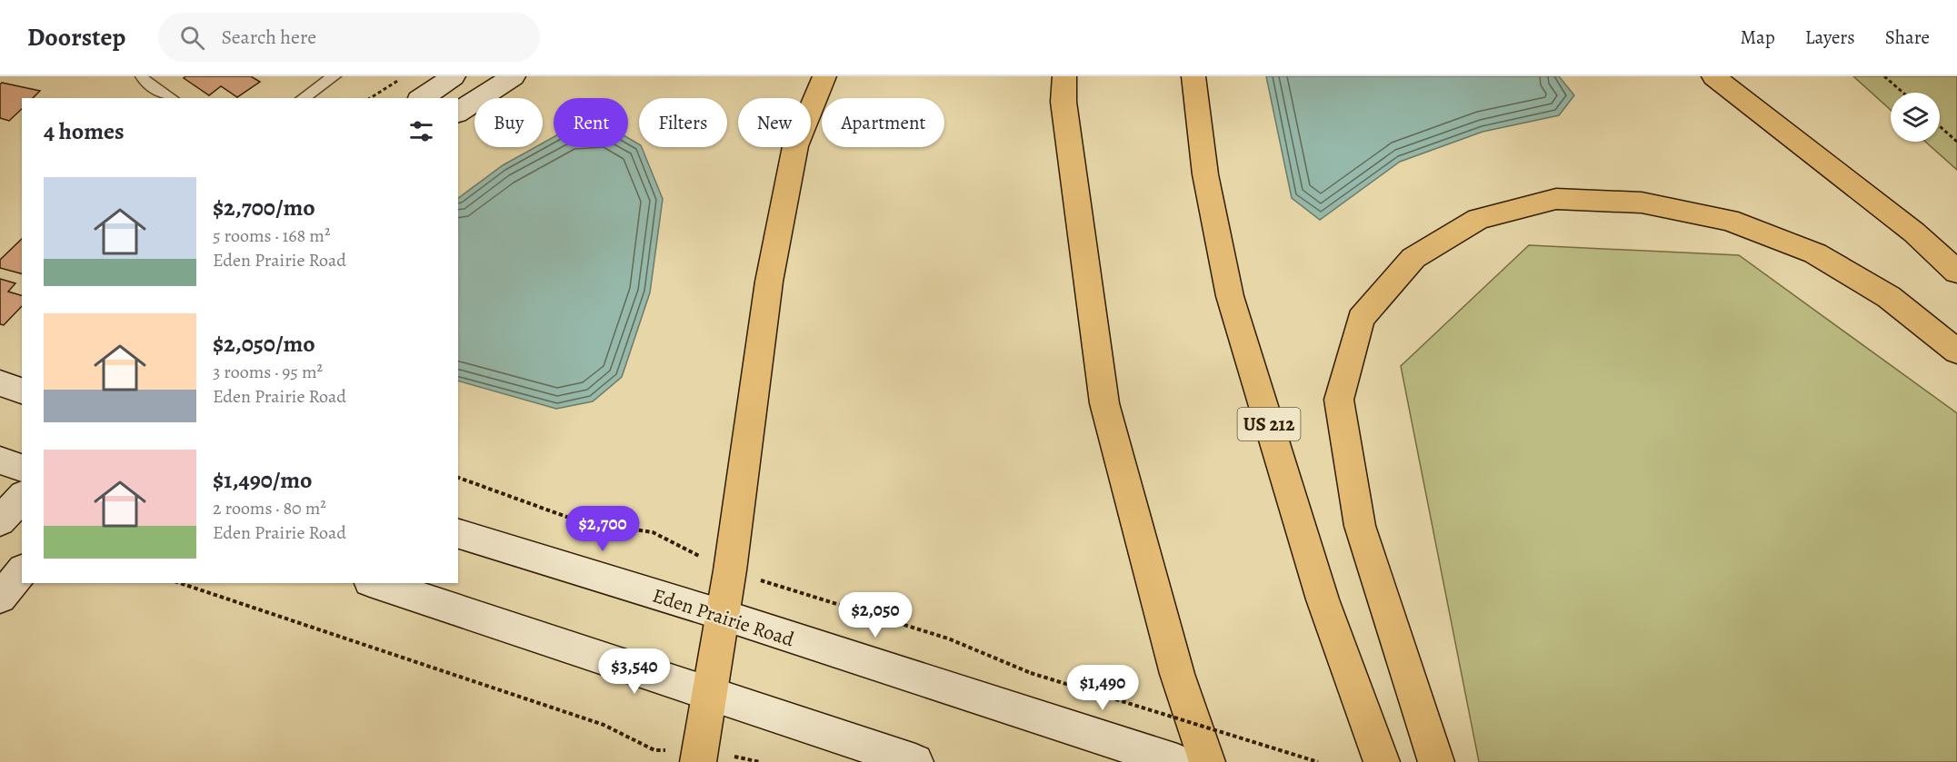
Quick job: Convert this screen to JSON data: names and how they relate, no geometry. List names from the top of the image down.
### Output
{
  "streets": {
    "highway": ["US 212"],
    "main road": ["Eden Prairie Road"]
  },
  "page": {
    "header": "Doorstep",
    "search": "Search here",
    "nav": ["Map", "Layers", "Share"],
    "chip": [
      "Buy",
      "Rent",
      "Filters",
      "New",
      "Apartment"
    ],
    "heading": "4 homes",
    "list": [
      {
        "name": "$2,700/mo",
        "note": "5 rooms · 168 m² · Eden Prairie Road"
      },
      {
        "name": "$2,050/mo",
        "note": "3 rooms · 95 m² · Eden Prairie Road"
      },
      {
        "name": "$1,490/mo",
        "note": "2 rooms · 80 m² · Eden Prairie Road"
      }
    ],
    "price": [
      "$2,700",
      "$2,050",
      "$3,540",
      "$1,490"
    ]
  }
}
